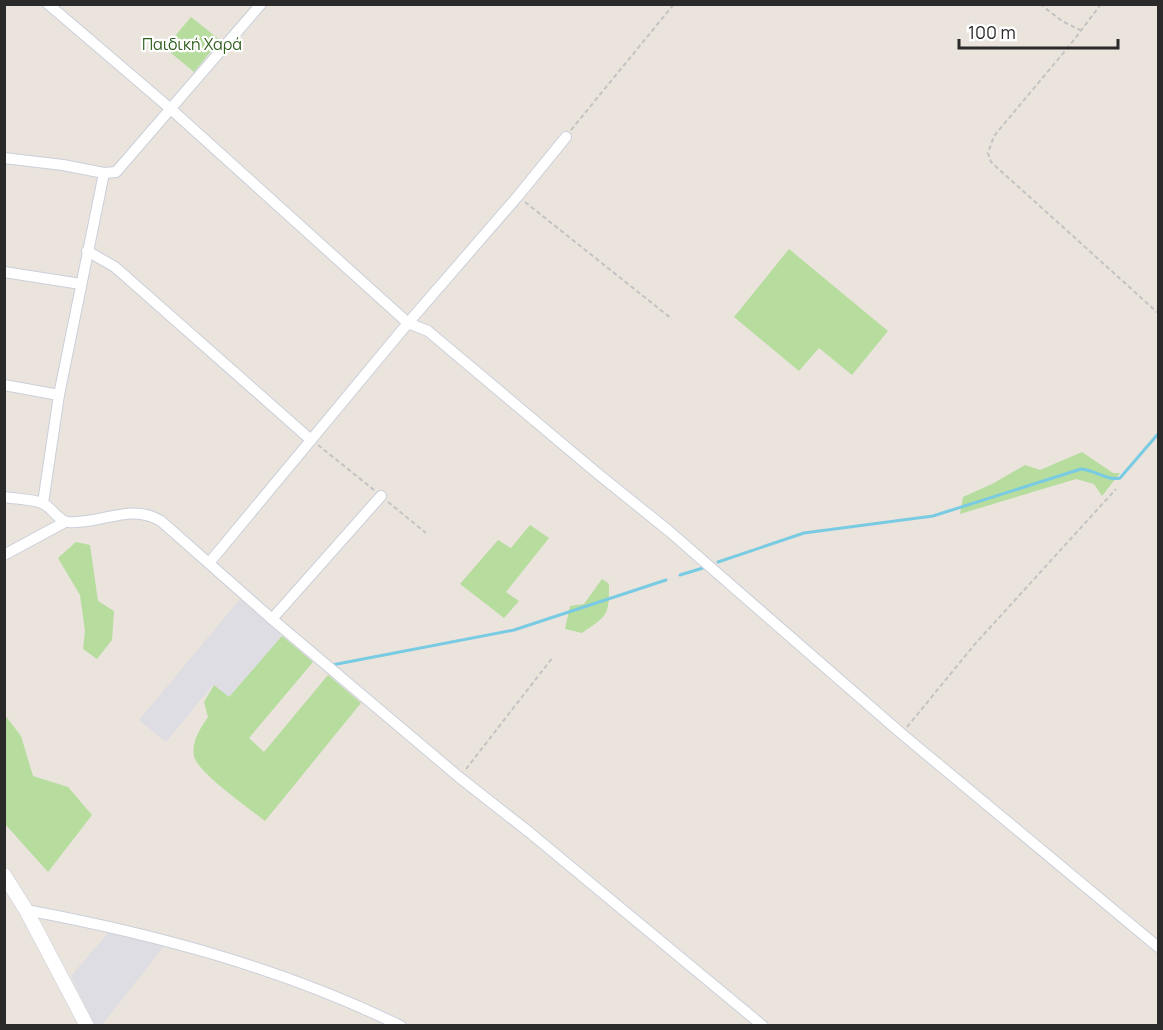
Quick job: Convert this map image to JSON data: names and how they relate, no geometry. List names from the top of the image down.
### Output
{
  "parks": ["Παιδική Χαρά"],
  "scale_bar": "100 m"
}
